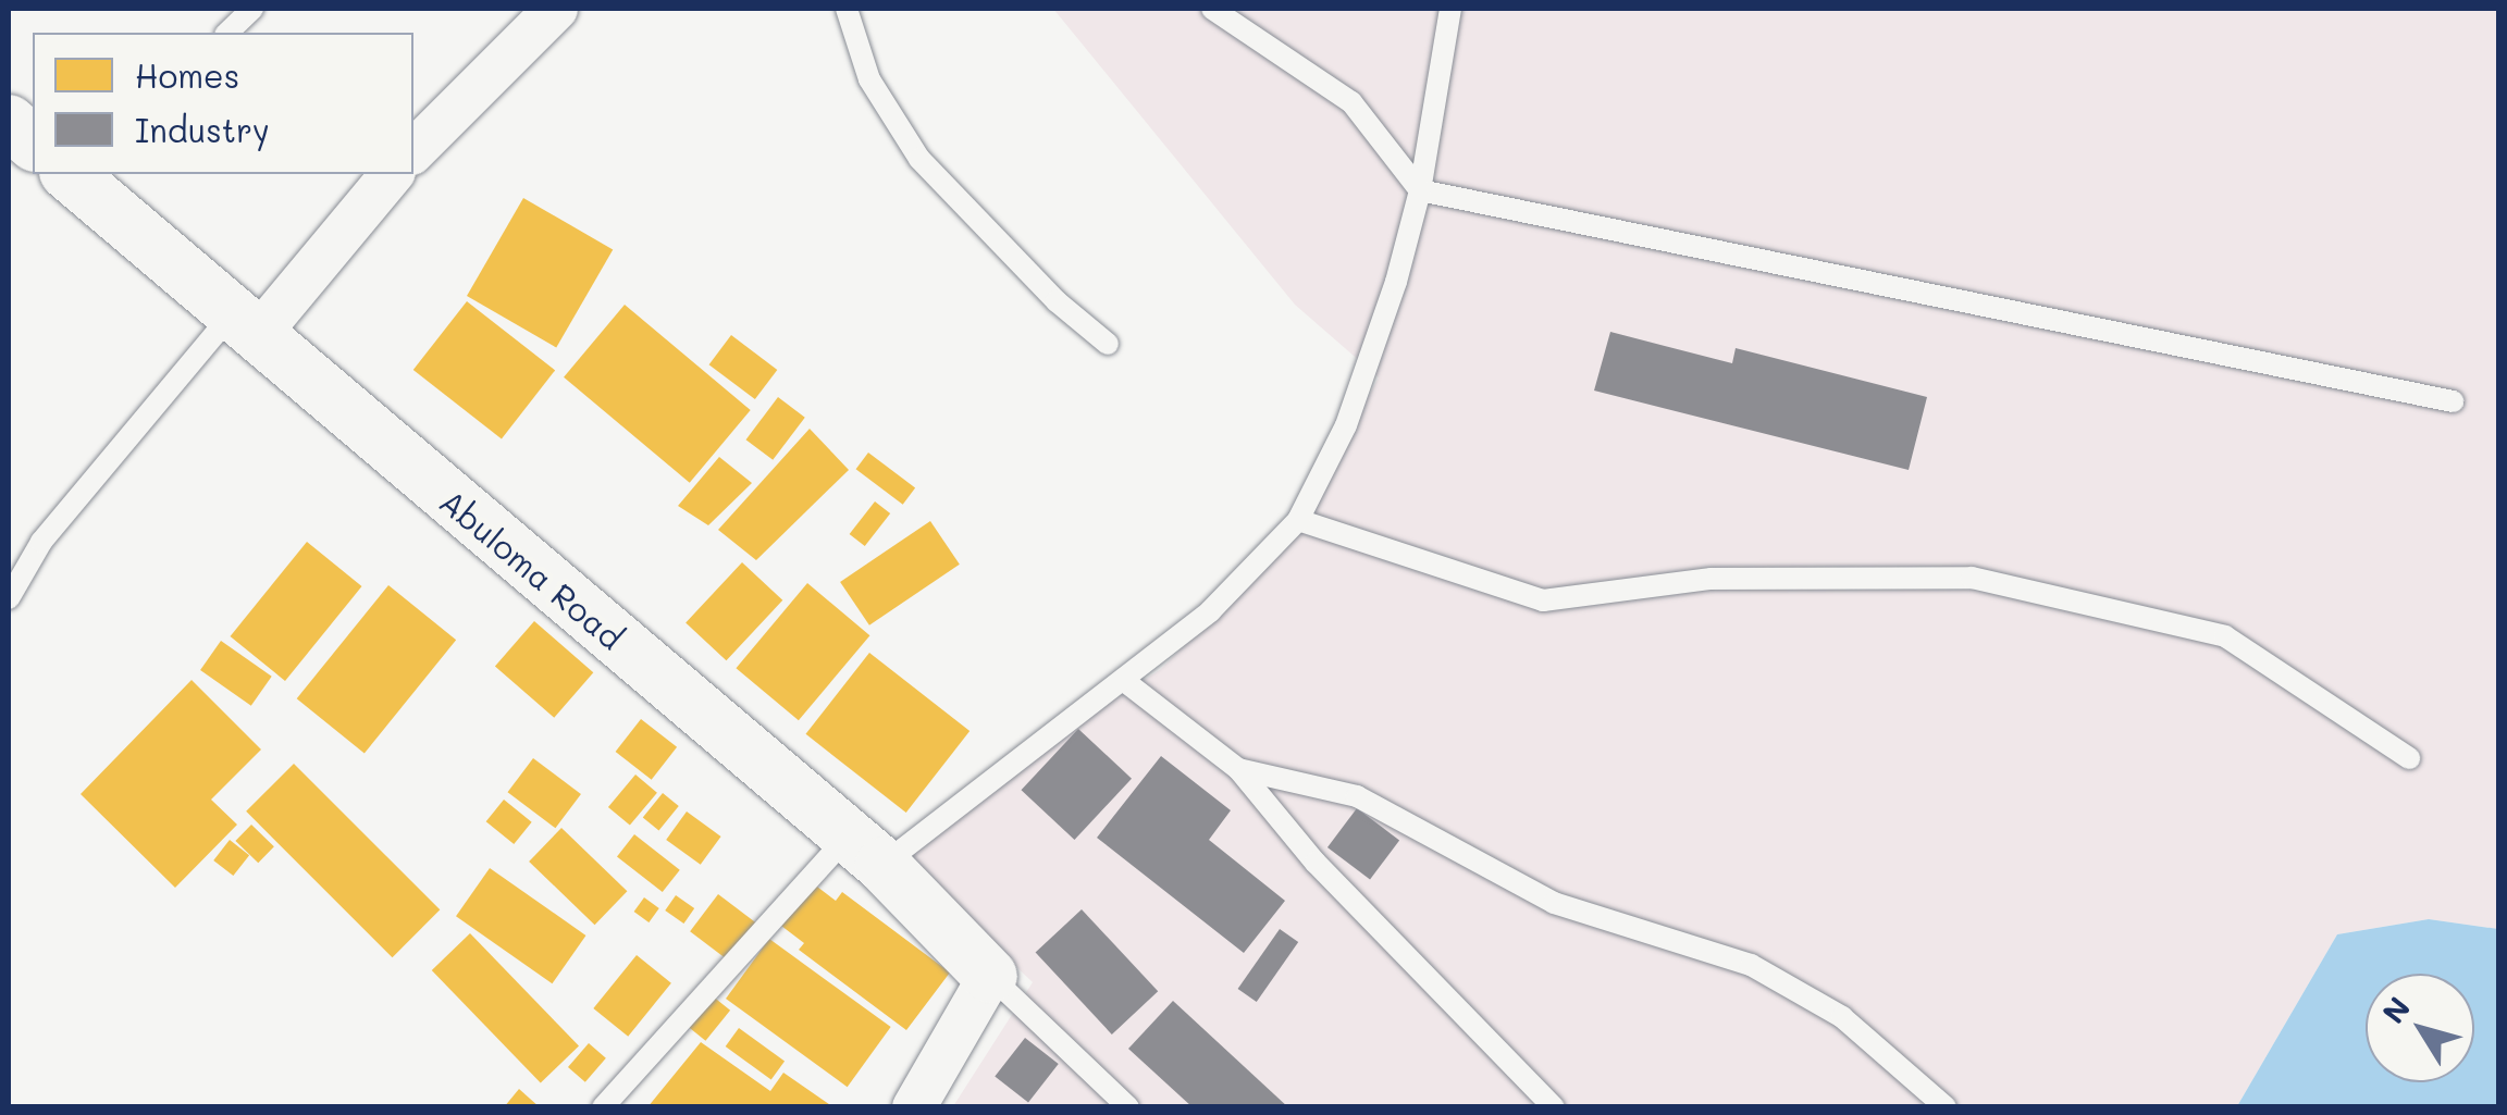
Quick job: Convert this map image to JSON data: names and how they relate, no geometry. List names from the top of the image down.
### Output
{
  "streets": {
    "street": ["Abuloma Road"]
  },
  "legend": ["Homes", "Industry"],
  "north": "top left"
}
